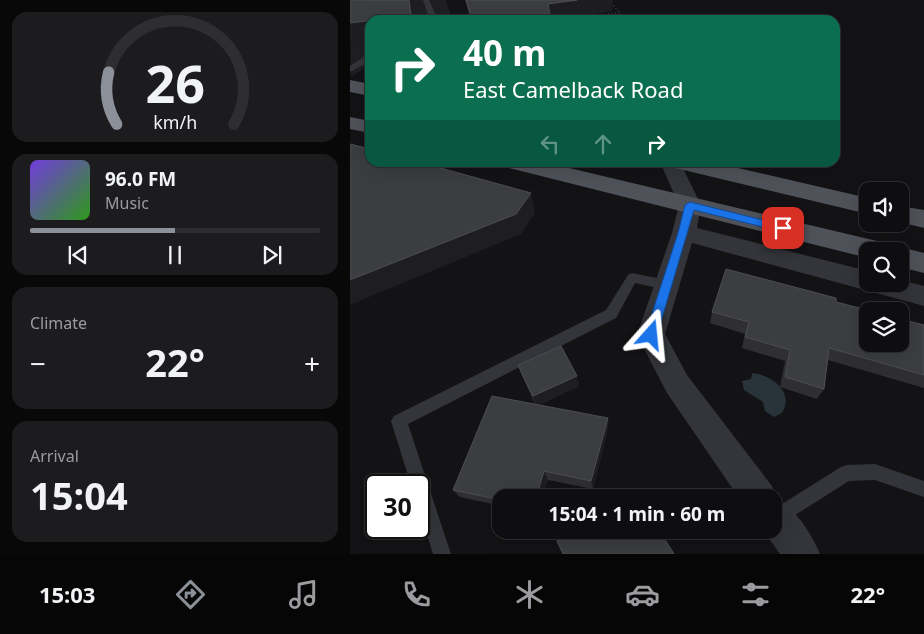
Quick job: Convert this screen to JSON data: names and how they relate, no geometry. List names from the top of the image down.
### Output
{
  "page": {
    "turn": ["40 m", "East Camelback Road"],
    "song": ["96.0 FM", "Music"],
    "tile": [
      "Climate",
      ["Arrival", "15:04"]
    ],
    "heat": ["−", "22°", "+"],
    "limit": "30",
    "trip": "15:04 · 1 min · 60 m",
    "tabs": ["15:03", "22°"],
    "gauge": ["26", "km/h"]
  }
}
